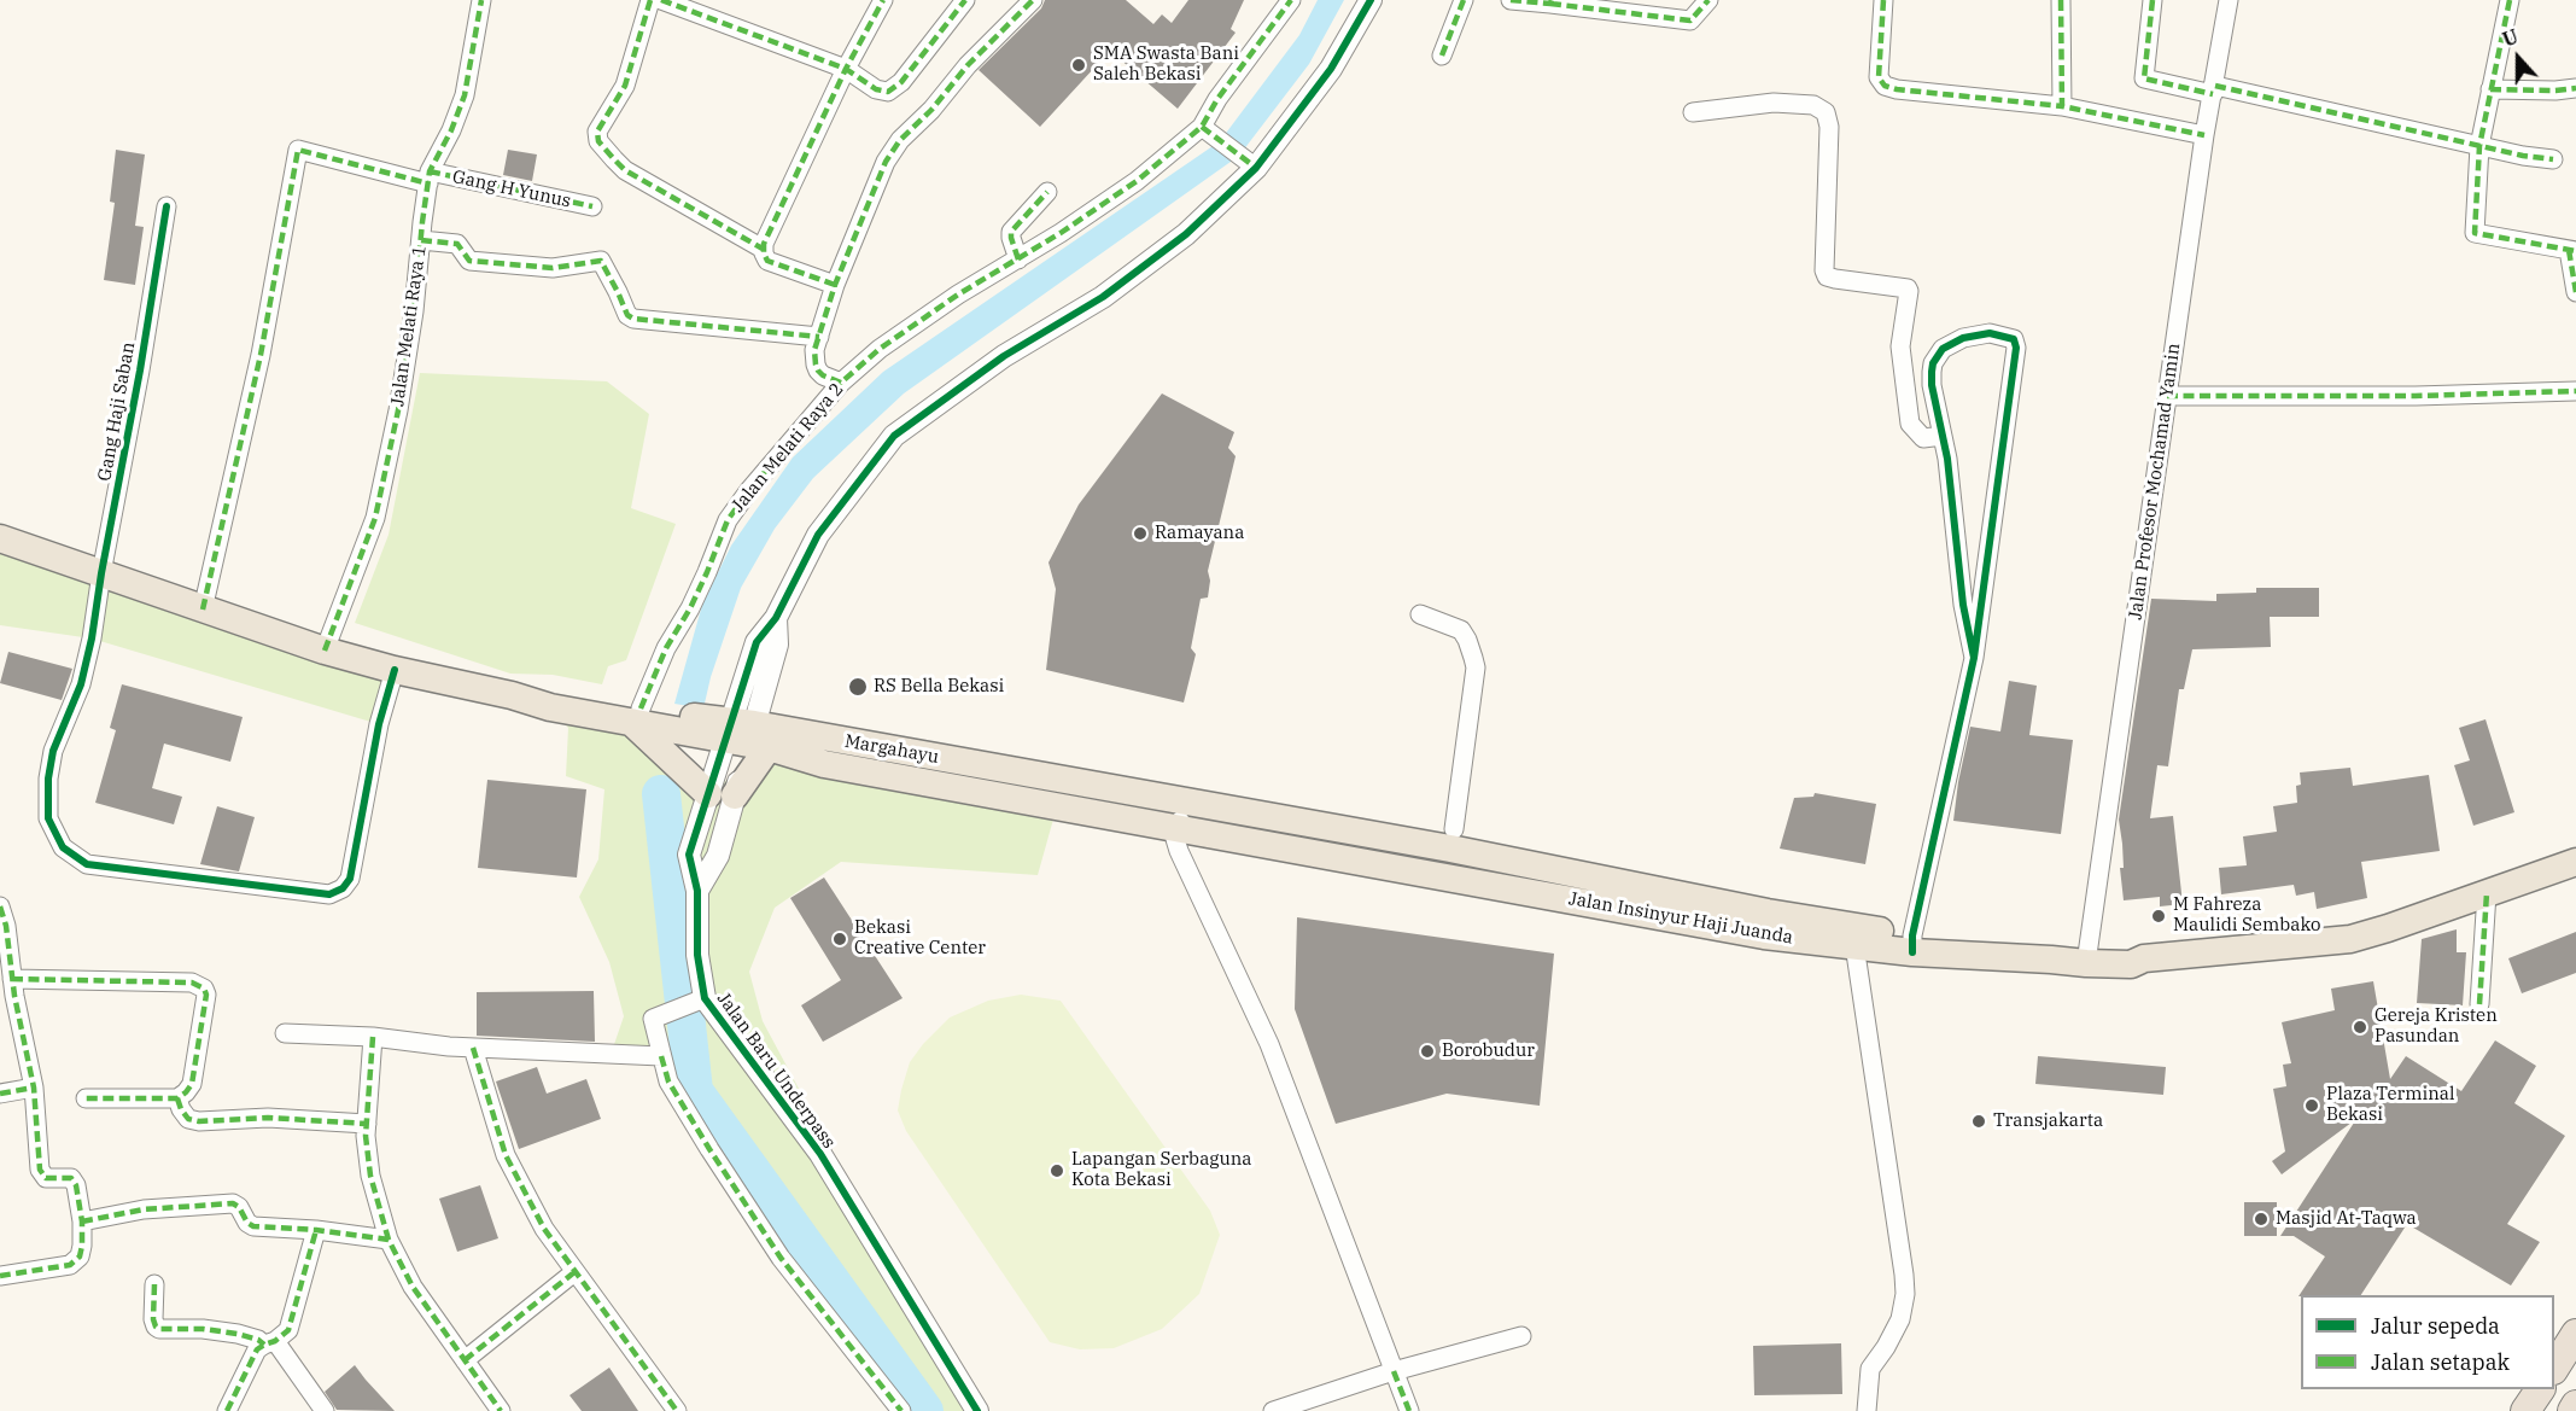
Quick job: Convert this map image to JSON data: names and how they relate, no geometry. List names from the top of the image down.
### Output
{
  "streets": {
    "main road": ["Margahayu", "Jalan Insinyur Haji Juanda"],
    "street": [
      "Gang H Yunus",
      "Jalan Melati Raya 1",
      "Gang Haji Saban",
      "Jalan Melati Raya 2",
      "Jalan Profesor Mochamad Yamin",
      "Jalan Baru Underpass"
    ]
  },
  "crossings": [
    ["Gang H Yunus", "Jalan Melati Raya 1"],
    ["Jalan Profesor Mochamad Yamin", "Jalan Insinyur Haji Juanda"],
    ["Margahayu", "Jalan Insinyur Haji Juanda"],
    ["Margahayu", "Jalan Baru Underpass"],
    ["Jalan Insinyur Haji Juanda", "Jalan Baru Underpass"]
  ],
  "places": [
    "SMA Swasta Bani Saleh Bekasi",
    "Ramayana",
    "RS Bella Bekasi",
    "M Fahreza Maulidi Sembako",
    "Bekasi Creative Center",
    "Gereja Kristen Pasundan",
    "Borobudur",
    "Plaza Terminal Bekasi",
    "Transjakarta",
    "Lapangan Serbaguna Kota Bekasi",
    "Masjid At-Taqwa"
  ],
  "legend": ["Jalur sepeda", "Jalan setapak"],
  "north": "top"
}
